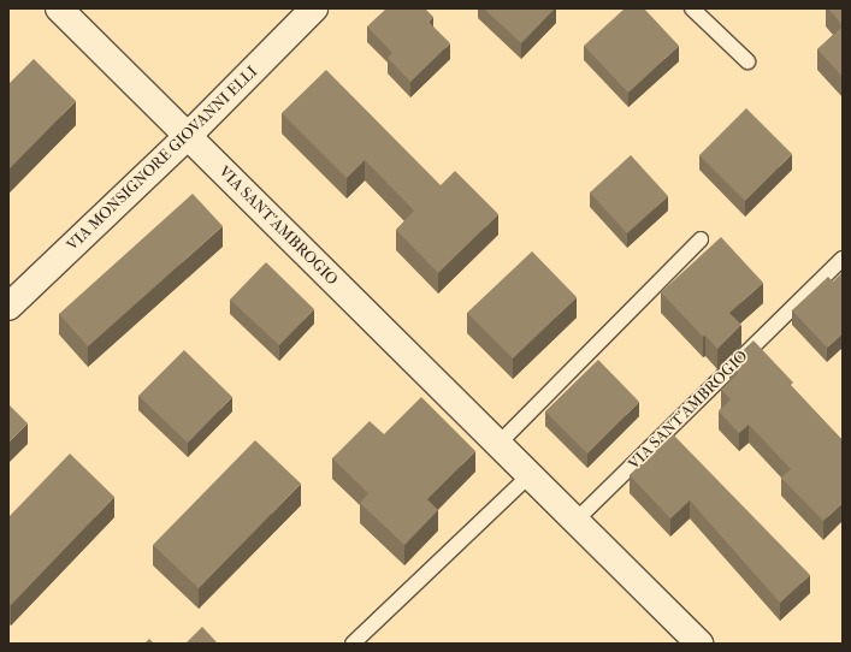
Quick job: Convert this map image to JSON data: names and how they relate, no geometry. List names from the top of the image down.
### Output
{
  "streets": {
    "street": ["VIA MONSIGNORE GIOVANNI ELLI", "VIA SANT'AMBROGIO"]
  },
  "crossings": [
    ["VIA MONSIGNORE GIOVANNI ELLI", "VIA SANT'AMBROGIO"]
  ]
}
